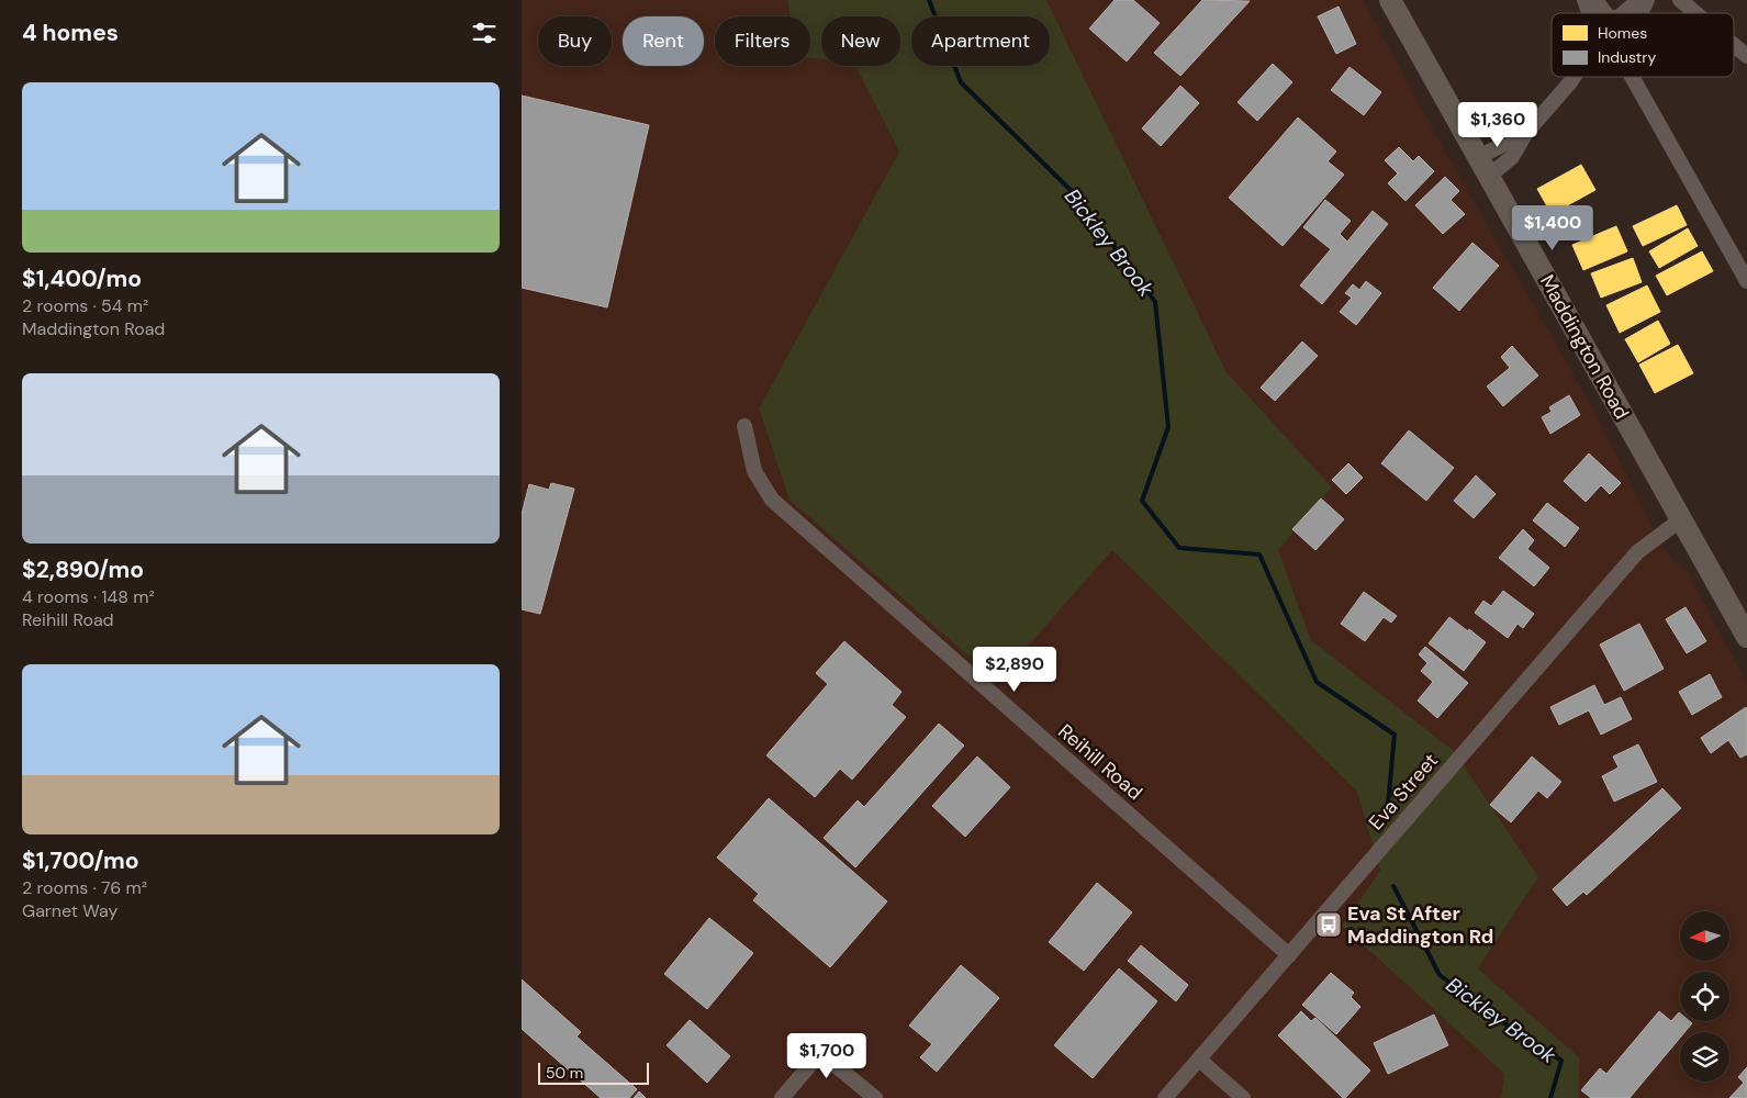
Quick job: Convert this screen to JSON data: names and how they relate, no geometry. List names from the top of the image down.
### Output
{
  "streets": {
    "main road": ["Maddington Road"],
    "street": ["Reihill Road", "Eva Street"]
  },
  "crossings": [
    ["Maddington Road", "Eva Street"],
    ["Reihill Road", "Eva Street"]
  ],
  "water": ["Bickley Brook"],
  "places": {
    "bus stop": ["Eva St After Maddington Rd"]
  },
  "legend": ["Homes", "Industry"],
  "scale_bar": "50 m",
  "north": "left",
  "page": {
    "heading": "4 homes",
    "chip": [
      "Buy",
      "Rent",
      "Filters",
      "New",
      "Apartment"
    ],
    "list": [
      {
        "name": "$1,400/mo",
        "note": "2 rooms · 54 m² · Maddington Road"
      },
      {
        "name": "$2,890/mo",
        "note": "4 rooms · 148 m² · Reihill Road"
      },
      {
        "name": "$1,700/mo",
        "note": "2 rooms · 76 m² · Garnet Way"
      }
    ],
    "price": [
      "$1,360",
      "$1,400",
      "$2,890",
      "$1,700"
    ],
    "scale": "50 m"
  }
}
